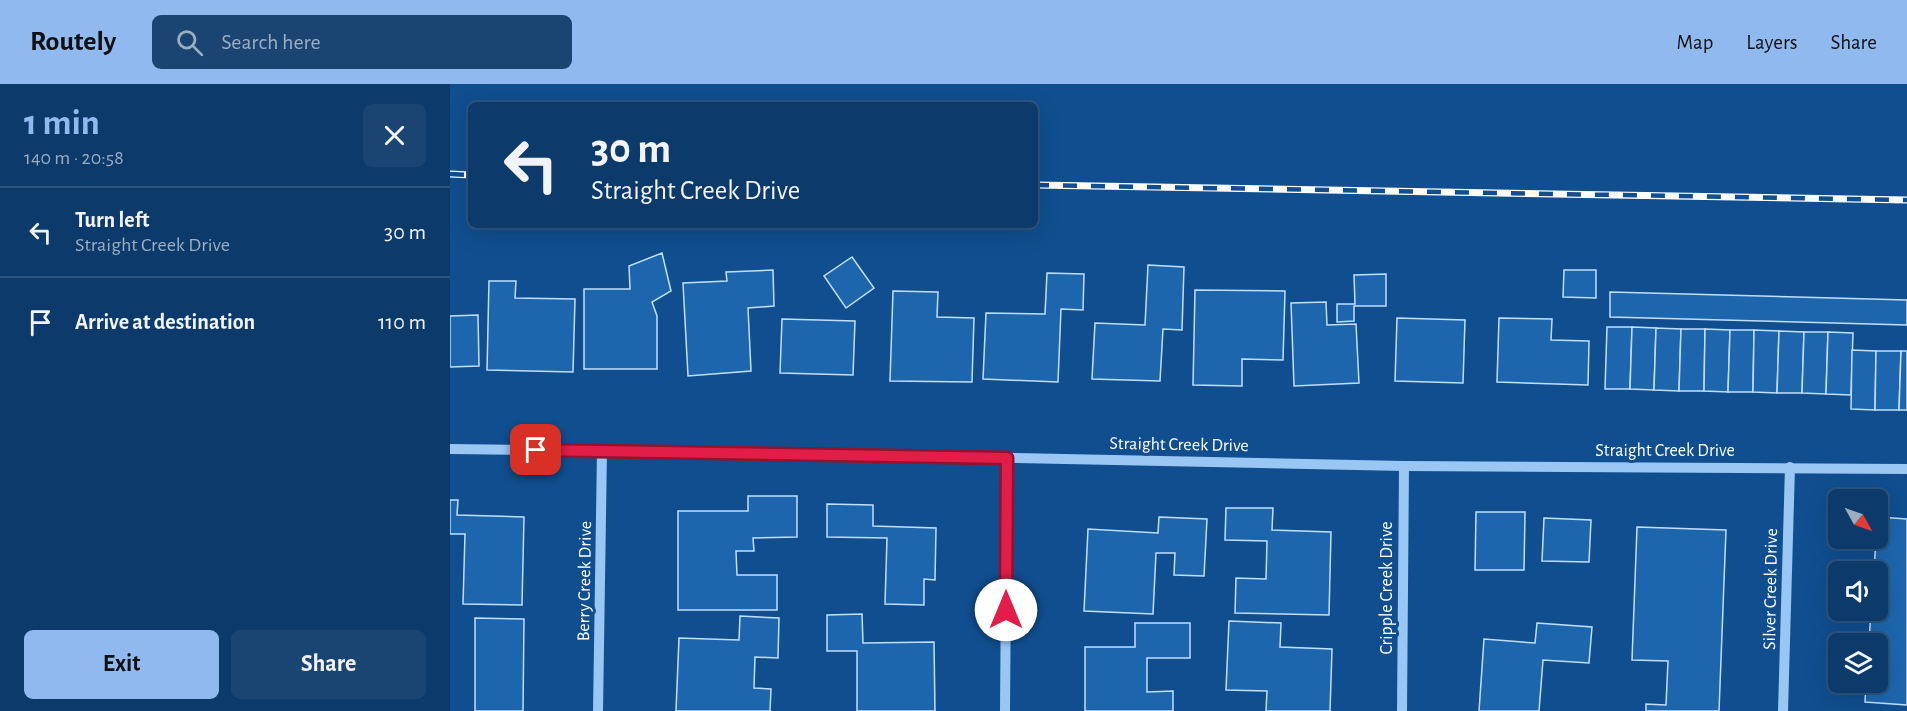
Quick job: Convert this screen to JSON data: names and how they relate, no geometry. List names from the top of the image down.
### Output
{
  "streets": {
    "street": [
      "Straight Creek Drive",
      "Berry Creek Drive",
      "Cripple Creek Drive",
      "Silver Creek Drive"
    ]
  },
  "crossings": [
    ["Straight Creek Drive", "Berry Creek Drive"],
    ["Straight Creek Drive", "Cripple Creek Drive"],
    ["Straight Creek Drive", "Silver Creek Drive"]
  ],
  "north": "bottom right",
  "page": {
    "header": "Routely",
    "search": "Search here",
    "nav": ["Map", "Layers", "Share"],
    "heading": ["1 min", "140 m · 20:58"],
    "turn": ["30 m", "Straight Creek Drive"],
    "list": [
      {
        "name": "Turn left",
        "note": "Straight Creek Drive",
        "value": "30 m"
      },
      {
        "name": "Arrive at destination",
        "value": "110 m"
      }
    ],
    "buttons": ["Exit", "Share"]
  }
}
